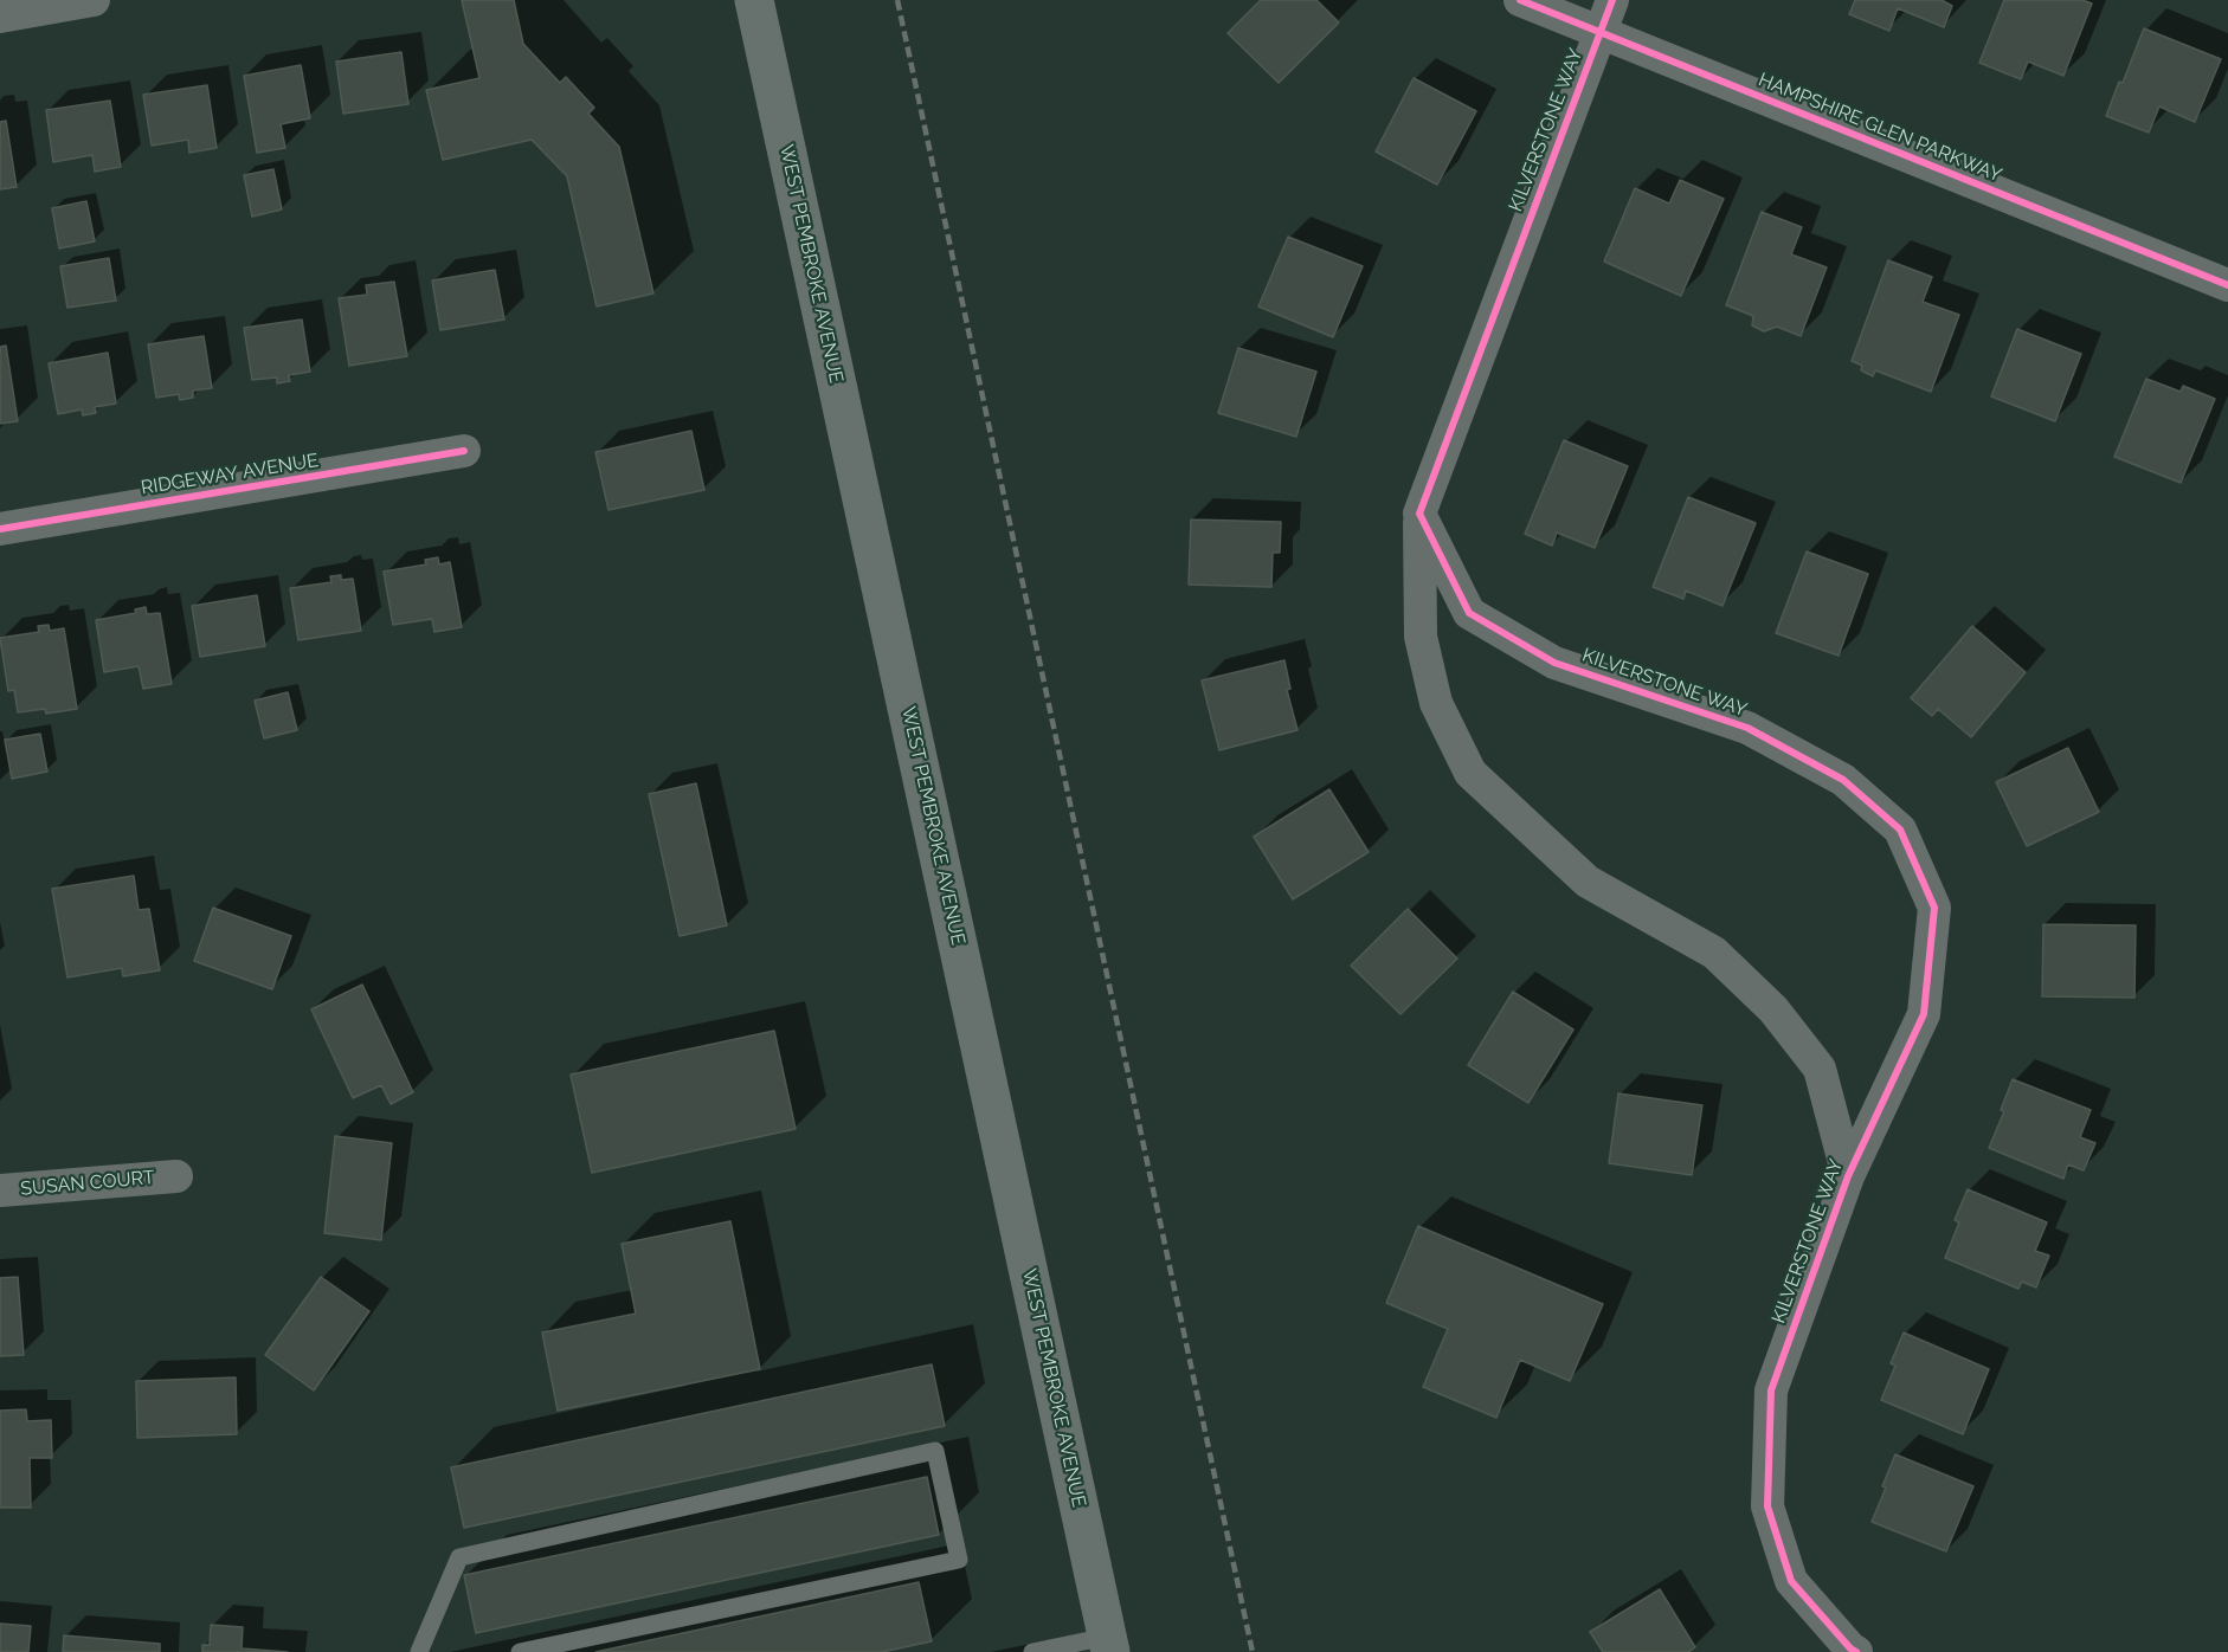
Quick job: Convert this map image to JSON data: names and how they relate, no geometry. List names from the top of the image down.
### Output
{
  "streets": {
    "main road": ["WEST PEMBROKE AVENUE"],
    "street": [
      "HAMPSHIRE GLEN PARKWAY",
      "KILVERSTONE WAY",
      "RIDGEWAY AVENUE",
      "SUSAN COURT"
    ]
  },
  "crossings": [
    ["HAMPSHIRE GLEN PARKWAY", "KILVERSTONE WAY"]
  ]
}
